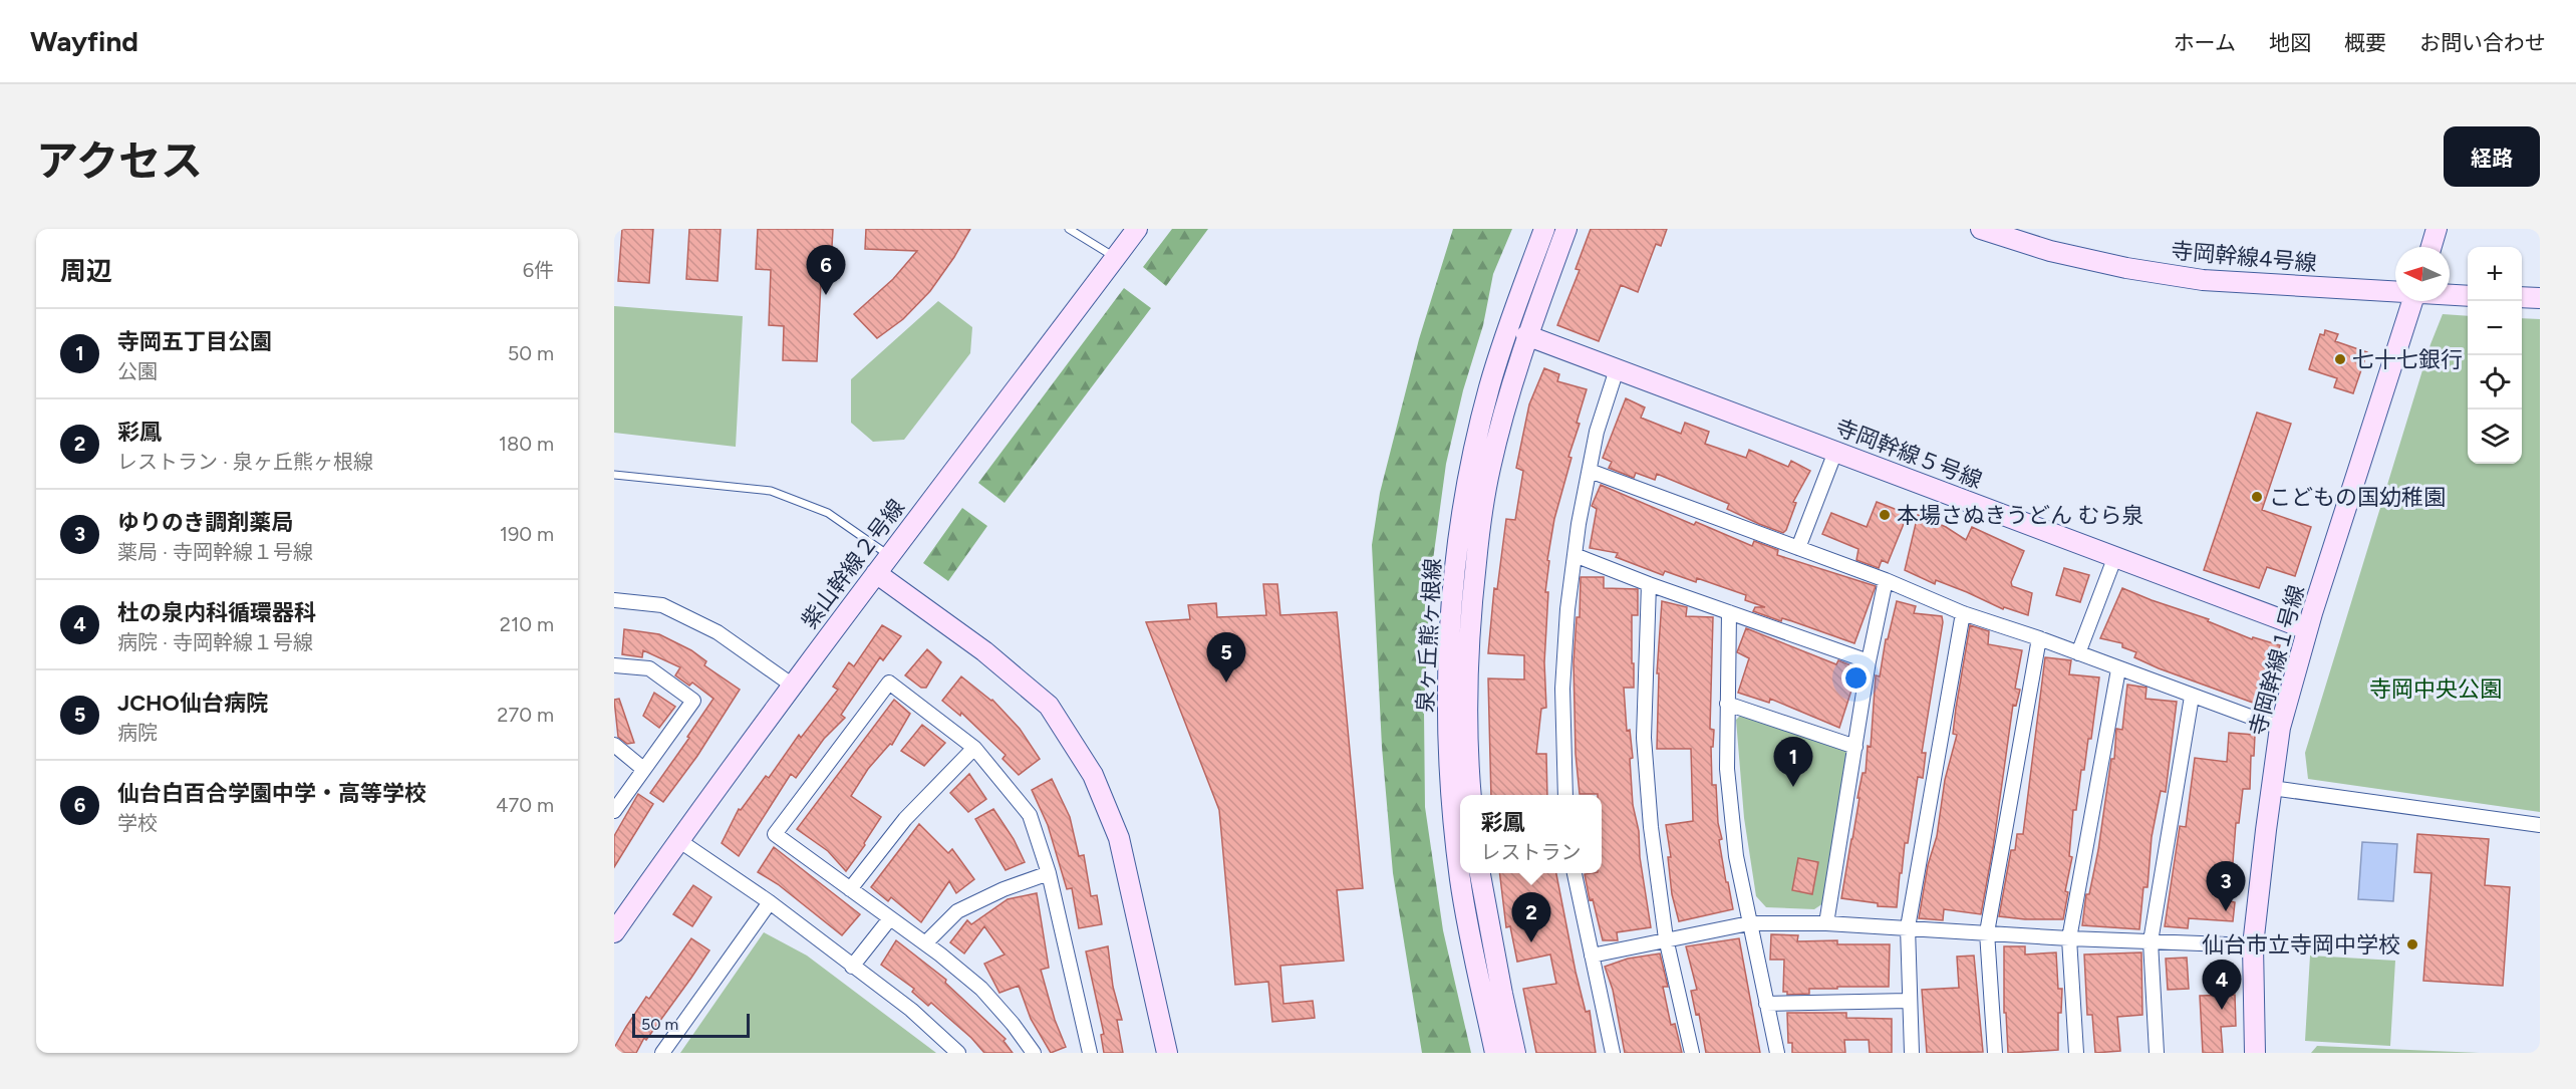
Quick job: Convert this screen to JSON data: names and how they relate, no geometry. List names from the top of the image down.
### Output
{
  "streets": {
    "street": [
      "寺岡幹線4号線",
      "寺岡幹線５号線",
      "紫山幹線２号線",
      "泉ヶ丘熊ヶ根線",
      "寺岡幹線１号線"
    ]
  },
  "crossings": [
    ["寺岡幹線５号線", "泉ヶ丘熊ヶ根線"],
    ["寺岡幹線５号線", "寺岡幹線１号線"]
  ],
  "parks": ["寺岡中央公園"],
  "places": [
    "七十七銀行",
    "こどもの国幼稚園",
    "本場さぬきうどん むら泉",
    "仙台市立寺岡中学校"
  ],
  "scale_bar": "50 m",
  "north": "left",
  "page": {
    "header": "Wayfind",
    "nav": [
      "ホーム",
      "地図",
      "概要",
      "お問い合わせ"
    ],
    "title": "アクセス",
    "buttons": "経路",
    "heading": ["周辺", "6件"],
    "pins": [
      "6",
      "5",
      "1",
      "3",
      "2",
      "4"
    ],
    "map_buttons": ["+", "−"],
    "list": [
      {
        "mark": "1",
        "name": "寺岡五丁目公園",
        "note": "公園",
        "value": "50 m"
      },
      {
        "mark": "2",
        "name": "彩鳳",
        "note": "レストラン · 泉ヶ丘熊ヶ根線",
        "value": "180 m"
      },
      {
        "mark": "3",
        "name": "ゆりのき調剤薬局",
        "note": "薬局 · 寺岡幹線１号線",
        "value": "190 m"
      },
      {
        "mark": "4",
        "name": "杜の泉内科循環器科",
        "note": "病院 · 寺岡幹線１号線",
        "value": "210 m"
      },
      {
        "mark": "5",
        "name": "JCHO仙台病院",
        "note": "病院",
        "value": "270 m"
      },
      {
        "mark": "6",
        "name": "仙台白百合学園中学・高等学校",
        "note": "学校",
        "value": "470 m"
      }
    ],
    "popup": ["彩鳳", "レストラン"],
    "scale": "50 m"
  }
}
